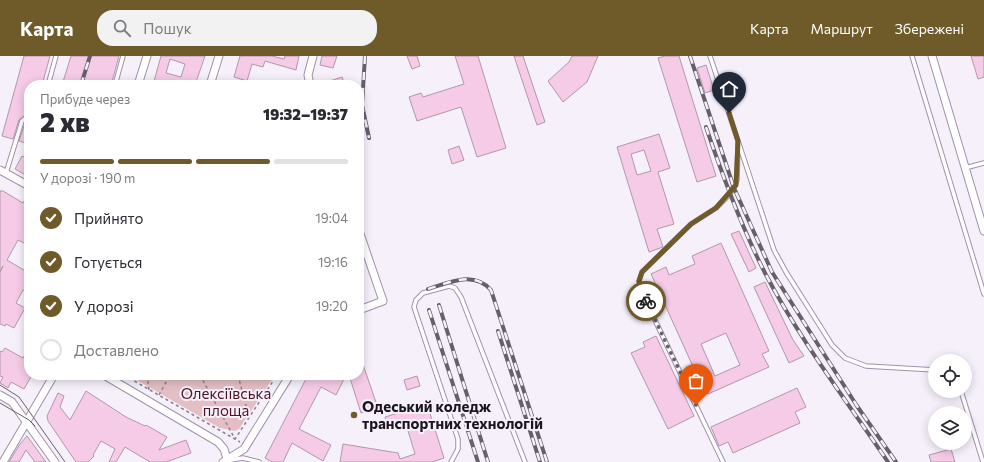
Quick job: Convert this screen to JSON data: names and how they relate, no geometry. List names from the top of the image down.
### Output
{
  "parks": ["Олексіївська площа"],
  "places": ["Одеський коледж транспортних технологій"],
  "page": {
    "header": "Карта",
    "search": "Пошук",
    "nav": ["Карта", "Маршрут", "Збережені"],
    "heading": ["2 хв", "Прибуде через", "19:32–19:37"],
    "bar": "У дорозі · 190 m",
    "list": [
      ["Прийнято", "19:04"],
      ["Готується", "19:16"],
      ["У дорозі", "19:20"],
      "Доставлено"
    ]
  }
}
